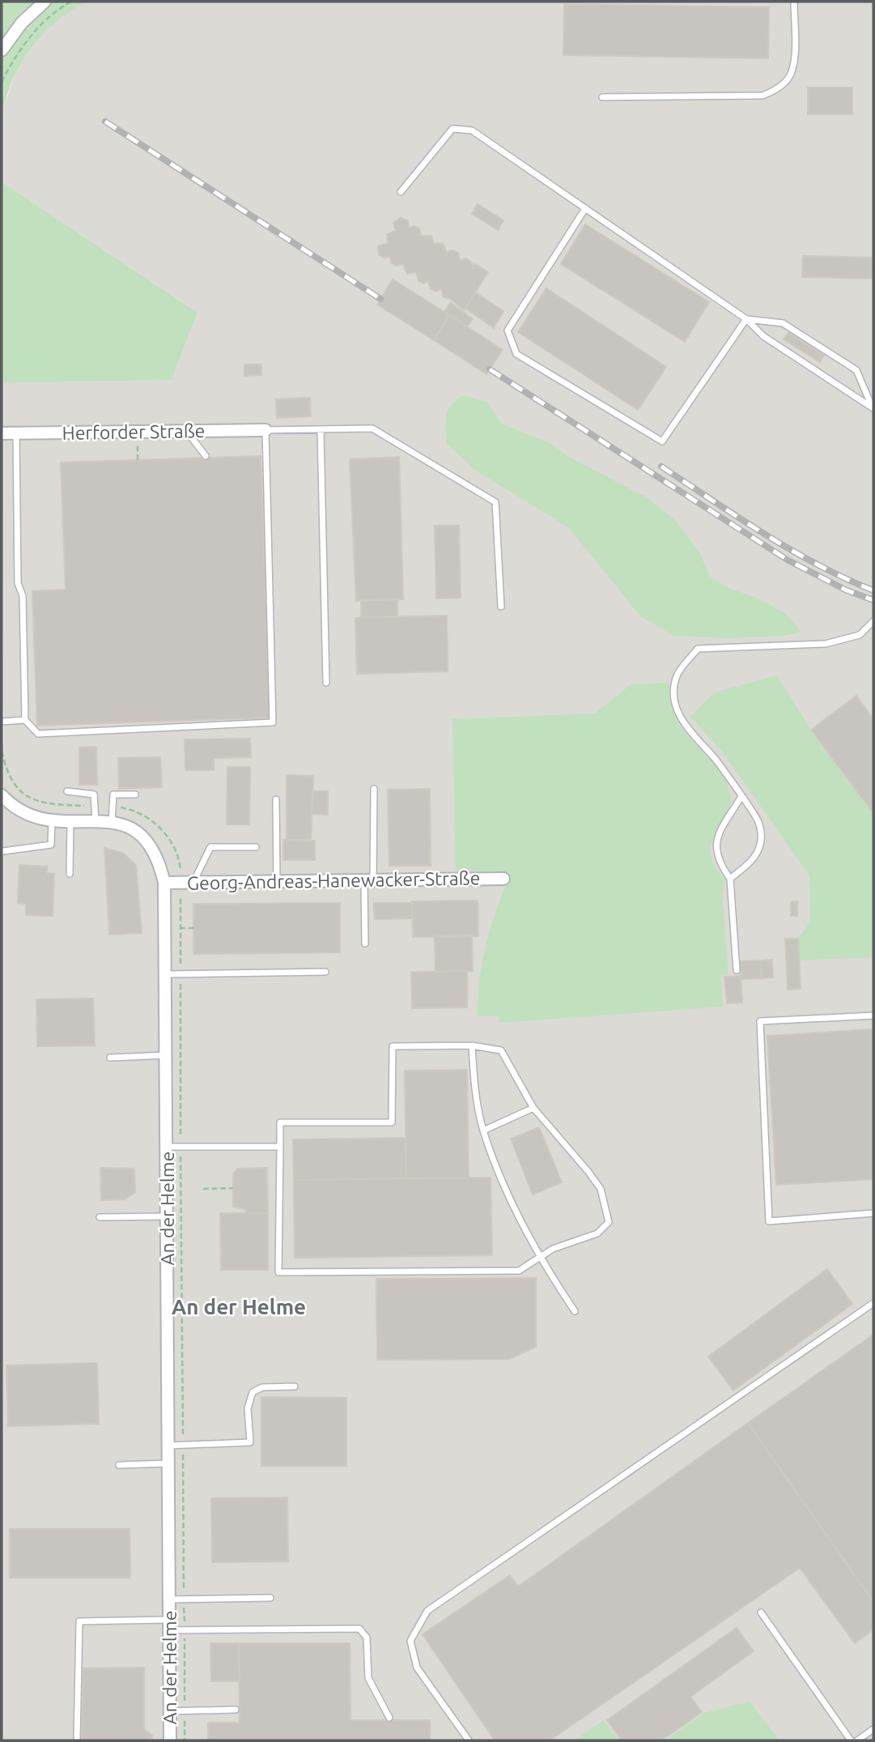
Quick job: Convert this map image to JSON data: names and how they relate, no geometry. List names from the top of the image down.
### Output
{
  "streets": {
    "street": ["Herforder Straße", "Georg-Andreas-Hanewacker-Straße", "An der Helme"]
  },
  "crossings": [
    ["Georg-Andreas-Hanewacker-Straße", "An der Helme"]
  ],
  "districts": ["An der Helme"]
}
